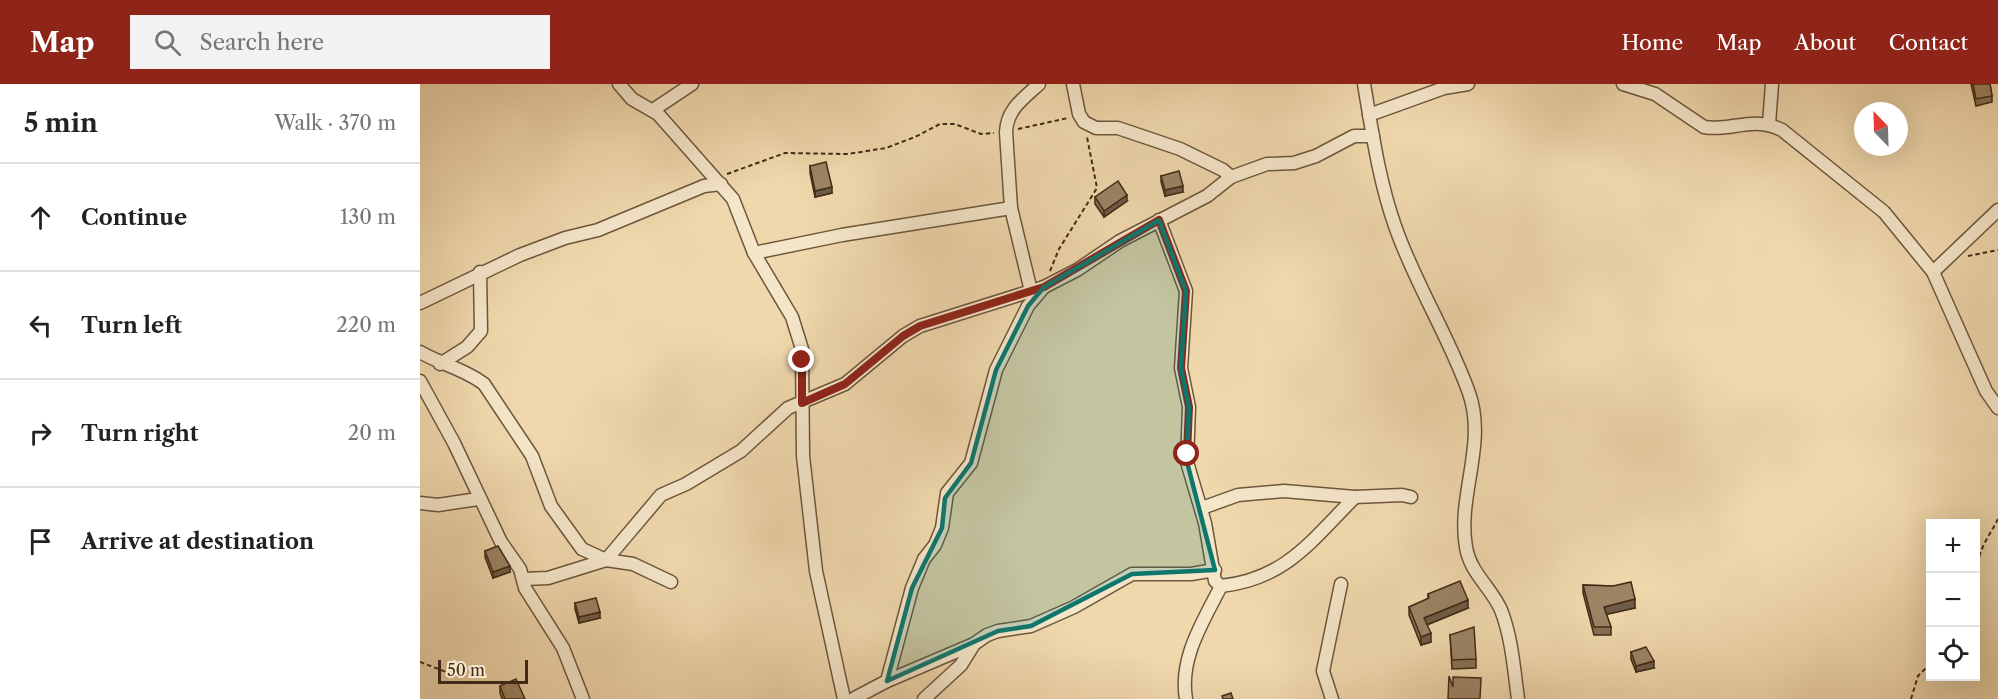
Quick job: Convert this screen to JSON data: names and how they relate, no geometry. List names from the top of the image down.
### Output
{
  "scale_bar": "50 m",
  "north": "top left",
  "page": {
    "header": "Map",
    "search": "Search here",
    "nav": [
      "Home",
      "Map",
      "About",
      "Contact"
    ],
    "heading": ["5 min", "Walk · 370 m"],
    "list": [
      ["Continue", "130 m"],
      ["Turn left", "220 m"],
      ["Turn right", "20 m"],
      "Arrive at destination"
    ],
    "map_buttons": ["+", "−"],
    "scale": "50 m"
  }
}
